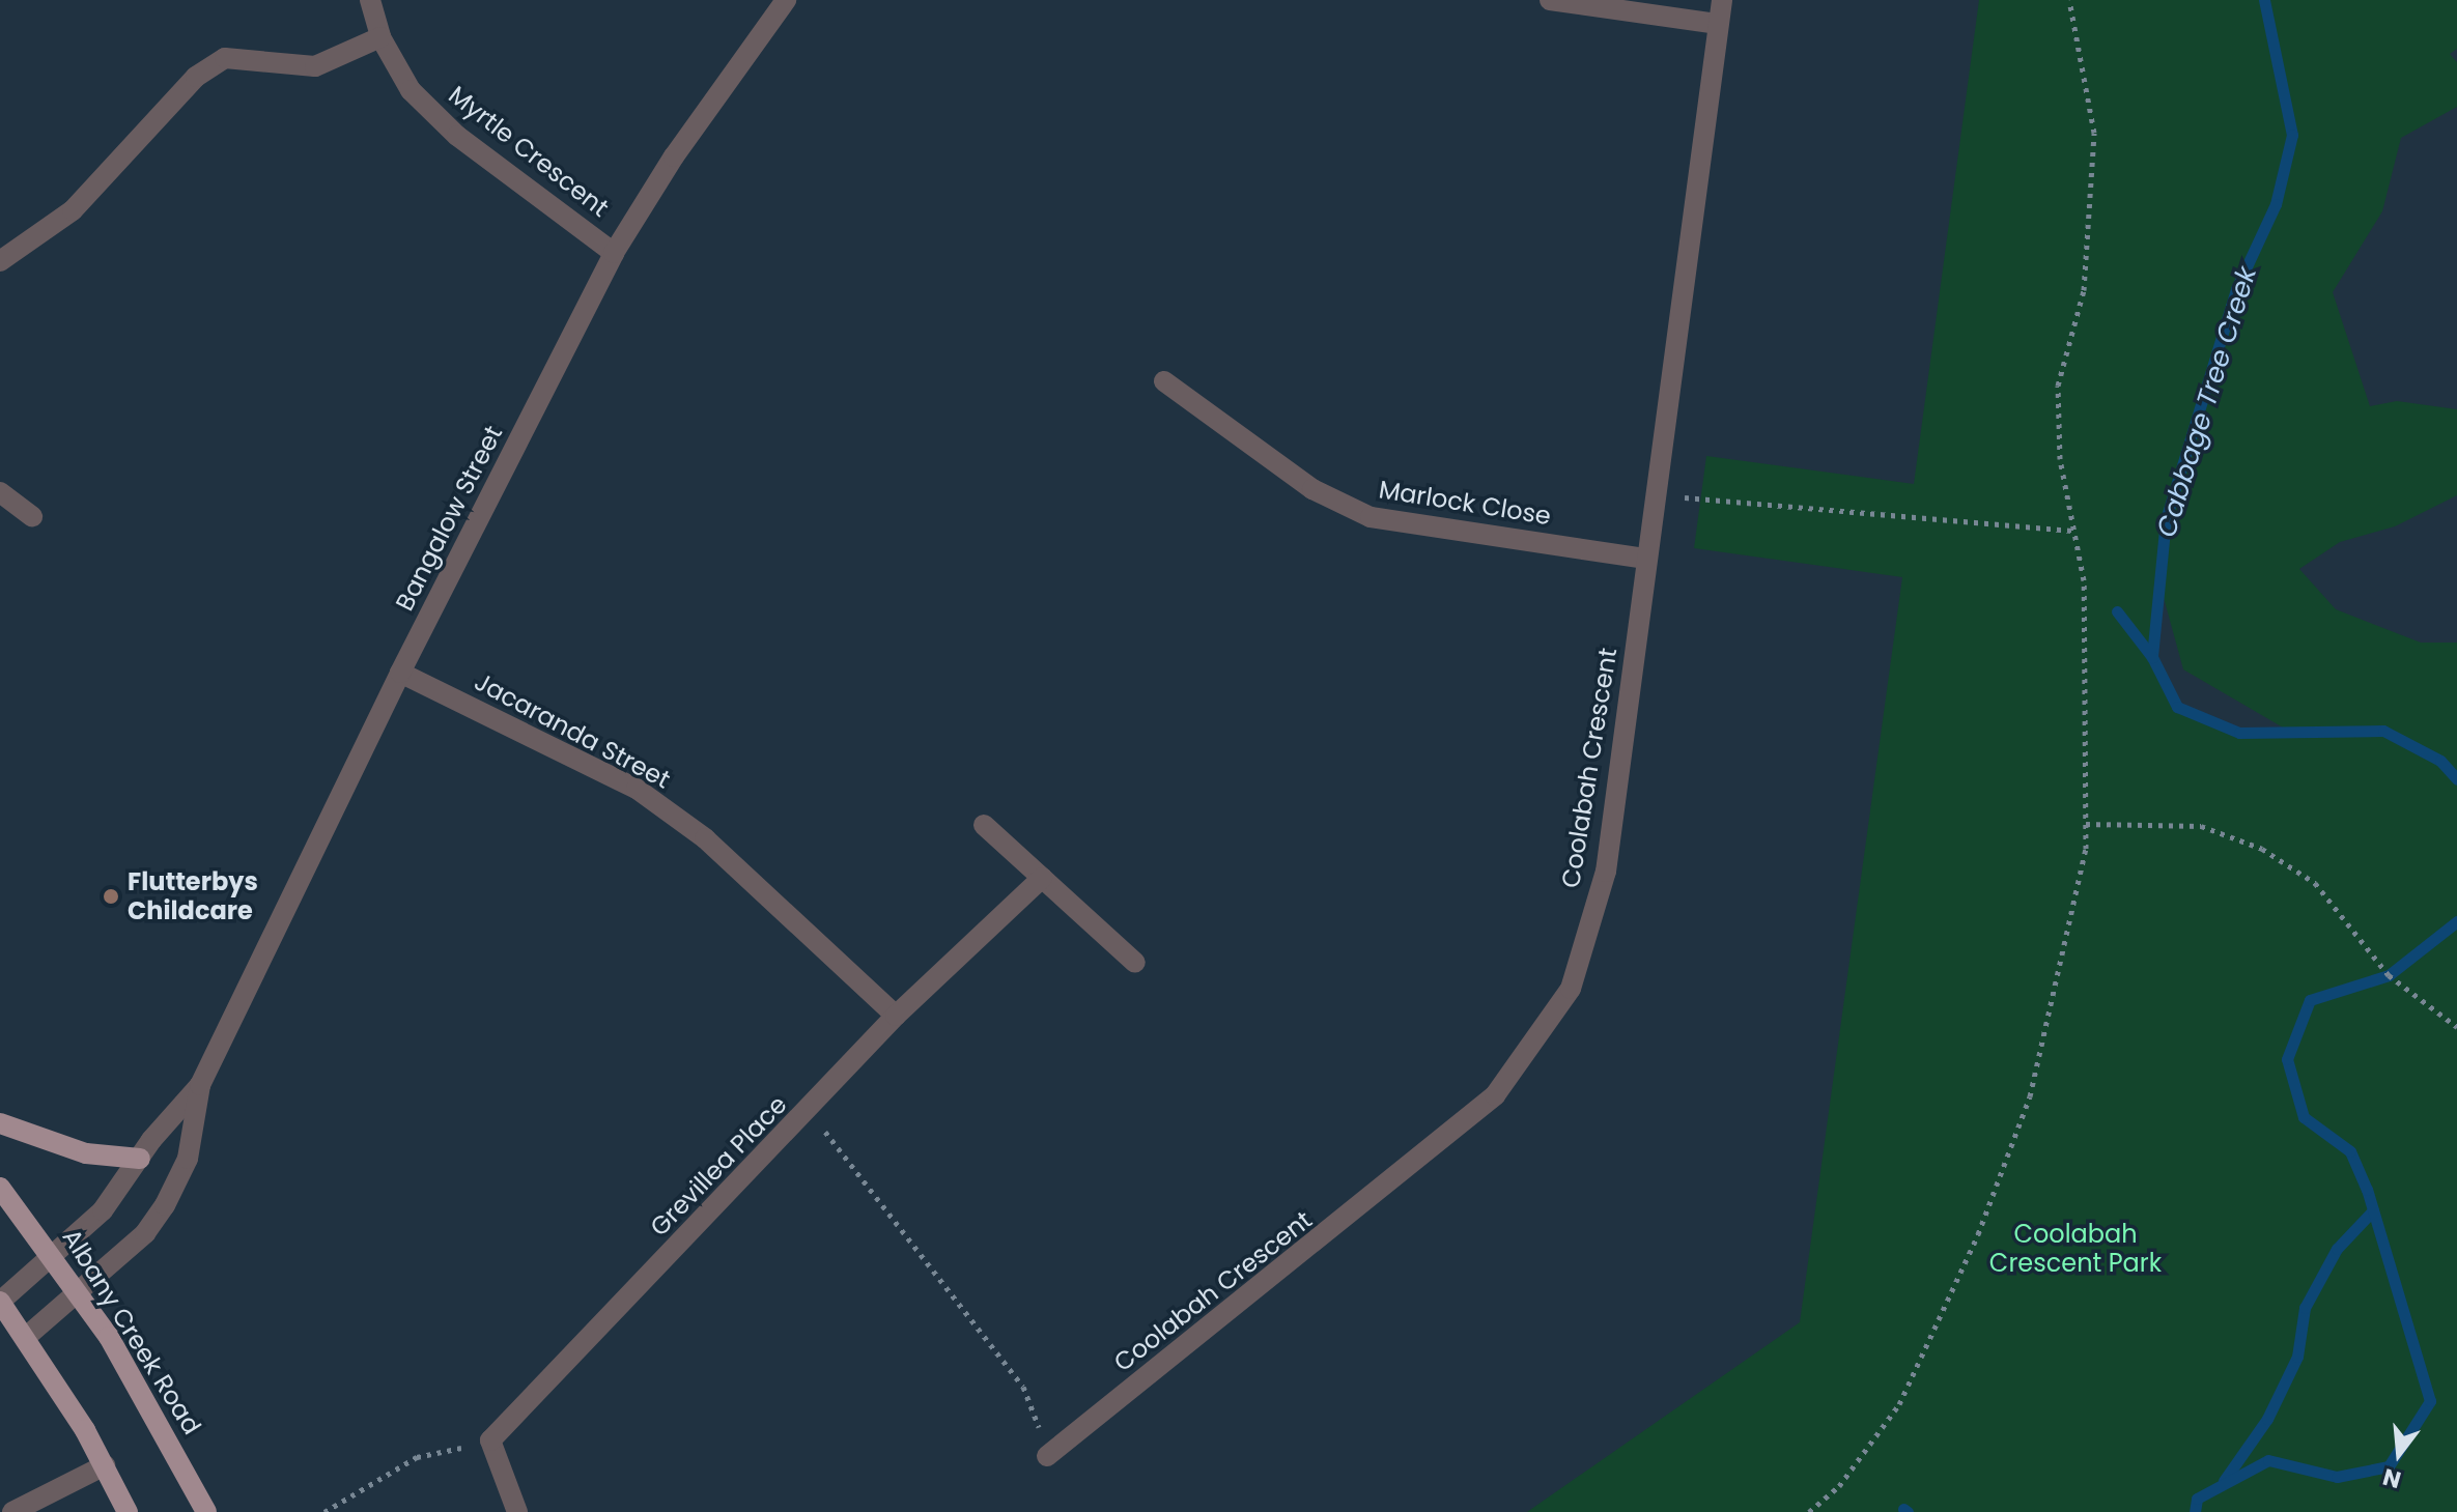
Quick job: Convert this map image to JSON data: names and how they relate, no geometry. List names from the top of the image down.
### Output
{
  "streets": {
    "main road": ["Albany Creek Road"],
    "street": [
      "Myrtle Crescent",
      "Marlock Close",
      "Bangalow Street",
      "Jacaranda Street",
      "Coolabah Crescent",
      "Grevillea Place"
    ]
  },
  "crossings": [
    ["Myrtle Crescent", "Bangalow Street"],
    ["Marlock Close", "Coolabah Crescent"],
    ["Bangalow Street", "Jacaranda Street"],
    ["Bangalow Street", "Albany Creek Road"],
    ["Jacaranda Street", "Grevillea Place"]
  ],
  "water": ["Cabbage Tree Creek"],
  "parks": ["Coolabah Crescent Park"],
  "places": ["Flutterbys Childcare"],
  "north": "bottom"
}
